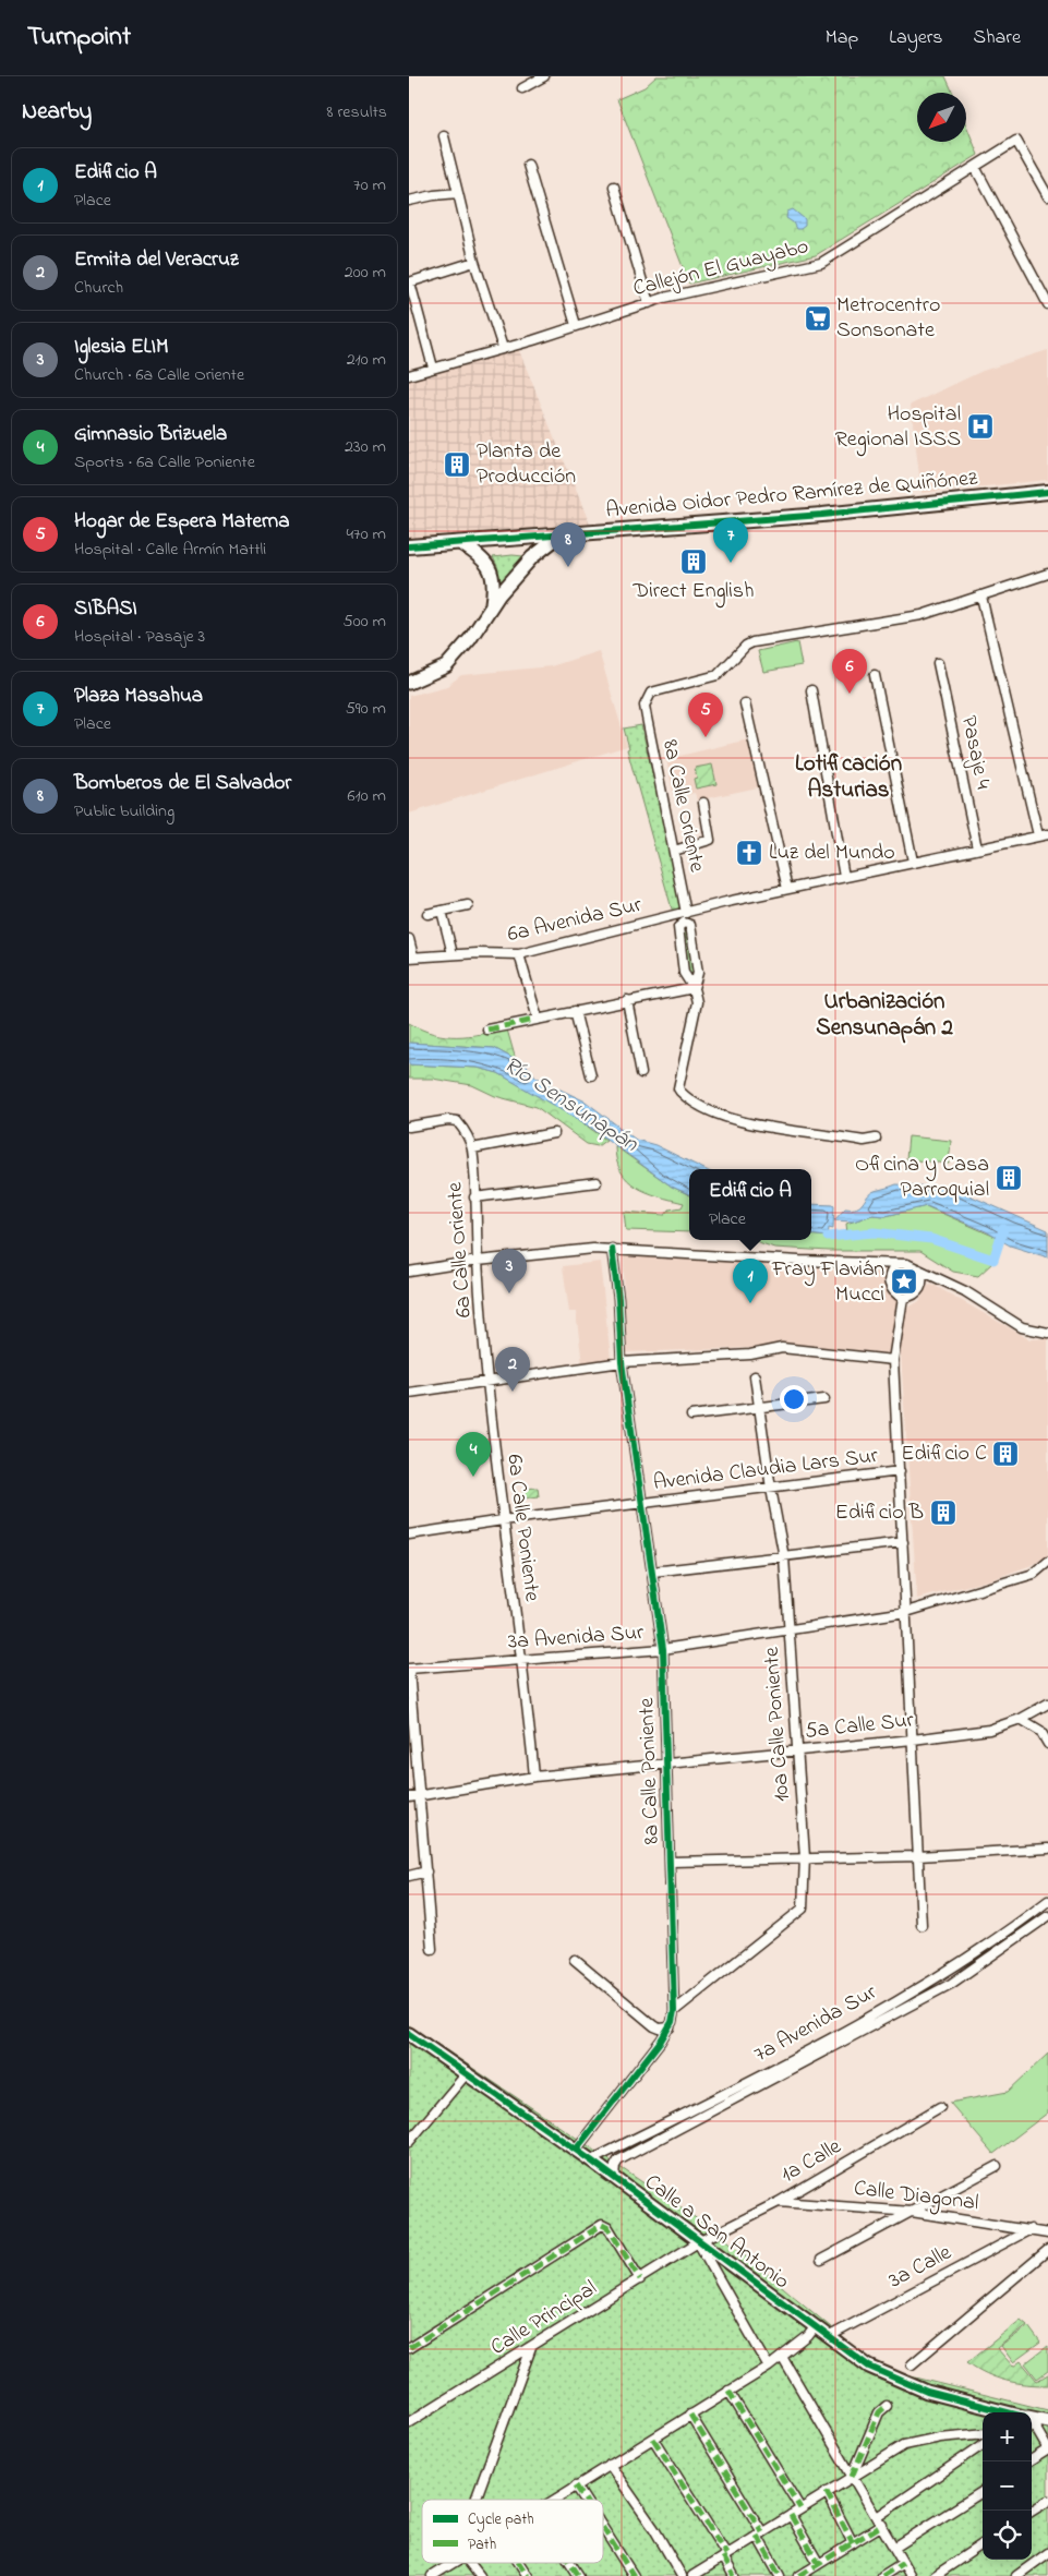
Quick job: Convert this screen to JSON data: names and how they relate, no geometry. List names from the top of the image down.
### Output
{
  "streets": {
    "main road": ["Avenida Oidor Pedro Ramírez de Quiñónez"],
    "street": [
      "Callejón El Guayabo",
      "Pasaje 4",
      "8a Calle Oriente",
      "6a Avenida Sur",
      "6a Calle Oriente",
      "Avenida Claudia Lars Sur",
      "6a Calle Poniente",
      "3a Avenida Sur",
      "10a Calle Poniente",
      "5a Calle Sur",
      "8a Calle Poniente",
      "7a Avenida Sur",
      "1a Calle",
      "Calle Diagonal",
      "Calle a San Antonio",
      "3a Calle",
      "Calle Principal"
    ]
  },
  "crossings": [
    ["Pasaje 4", "6a Avenida Sur"],
    ["8a Calle Oriente", "6a Avenida Sur"],
    ["6a Calle Oriente", "6a Calle Poniente"],
    ["Avenida Claudia Lars Sur", "6a Calle Poniente"],
    ["Avenida Claudia Lars Sur", "10a Calle Poniente"],
    ["Avenida Claudia Lars Sur", "8a Calle Poniente"],
    ["6a Calle Poniente", "3a Avenida Sur"],
    ["6a Calle Poniente", "5a Calle Sur"],
    ["3a Avenida Sur", "10a Calle Poniente"],
    ["3a Avenida Sur", "8a Calle Poniente"],
    ["10a Calle Poniente", "5a Calle Sur"],
    ["10a Calle Poniente", "8a Calle Poniente"],
    ["5a Calle Sur", "8a Calle Poniente"],
    ["8a Calle Poniente", "Calle a San Antonio"],
    ["7a Avenida Sur", "Calle a San Antonio"],
    ["1a Calle", "Calle Diagonal"],
    ["1a Calle", "Calle a San Antonio"],
    ["1a Calle", "Calle Principal"],
    ["Calle Diagonal", "3a Calle"],
    ["Calle a San Antonio", "3a Calle"],
    ["Calle a San Antonio", "Calle Principal"]
  ],
  "districts": ["Lotificación Asturias", "Urbanización Sensunapán 2"],
  "water": ["Río Sensunapán"],
  "places": {
    "supermarket": ["Metrocentro Sonsonate"],
    "hospital": ["Hospital Regional ISSS"],
    "building": [
      "Planta de Producción",
      "Direct English",
      "Oficina y Casa Parroquial",
      "Edificio C",
      "Edificio B"
    ],
    "church": ["Luz del Mundo"],
    "place": ["Fray Flavián Mucci"]
  },
  "legend": ["Cycle path", "Path"],
  "north": "bottom left",
  "page": {
    "header": "Turnpoint",
    "nav": ["Map", "Layers", "Share"],
    "heading": ["Nearby", "8 results"],
    "list": [
      {
        "mark": "1",
        "name": "Edificio A",
        "note": "Place",
        "value": "70 m"
      },
      {
        "mark": "2",
        "name": "Ermita del Veracruz",
        "note": "Church",
        "value": "200 m"
      },
      {
        "mark": "3",
        "name": "Iglesia ELIM",
        "note": "Church · 6a Calle Oriente",
        "value": "210 m"
      },
      {
        "mark": "4",
        "name": "Gimnasio Brizuela",
        "note": "Sports · 6a Calle Poniente",
        "value": "230 m"
      },
      {
        "mark": "5",
        "name": "Hogar de Espera Materna",
        "note": "Hospital · Calle Armín Mattli",
        "value": "470 m"
      },
      {
        "mark": "6",
        "name": "SIBASI",
        "note": "Hospital · Pasaje 3",
        "value": "500 m"
      },
      {
        "mark": "7",
        "name": "Plaza Masahua",
        "note": "Place",
        "value": "590 m"
      },
      {
        "mark": "8",
        "name": "Bomberos de El Salvador",
        "note": "Public building",
        "value": "610 m"
      }
    ],
    "pins": [
      "7",
      "8",
      "6",
      "5",
      "3",
      "1",
      "2",
      "4"
    ],
    "popup": ["Edificio A", "Place"],
    "map_buttons": ["+", "−"]
  }
}
